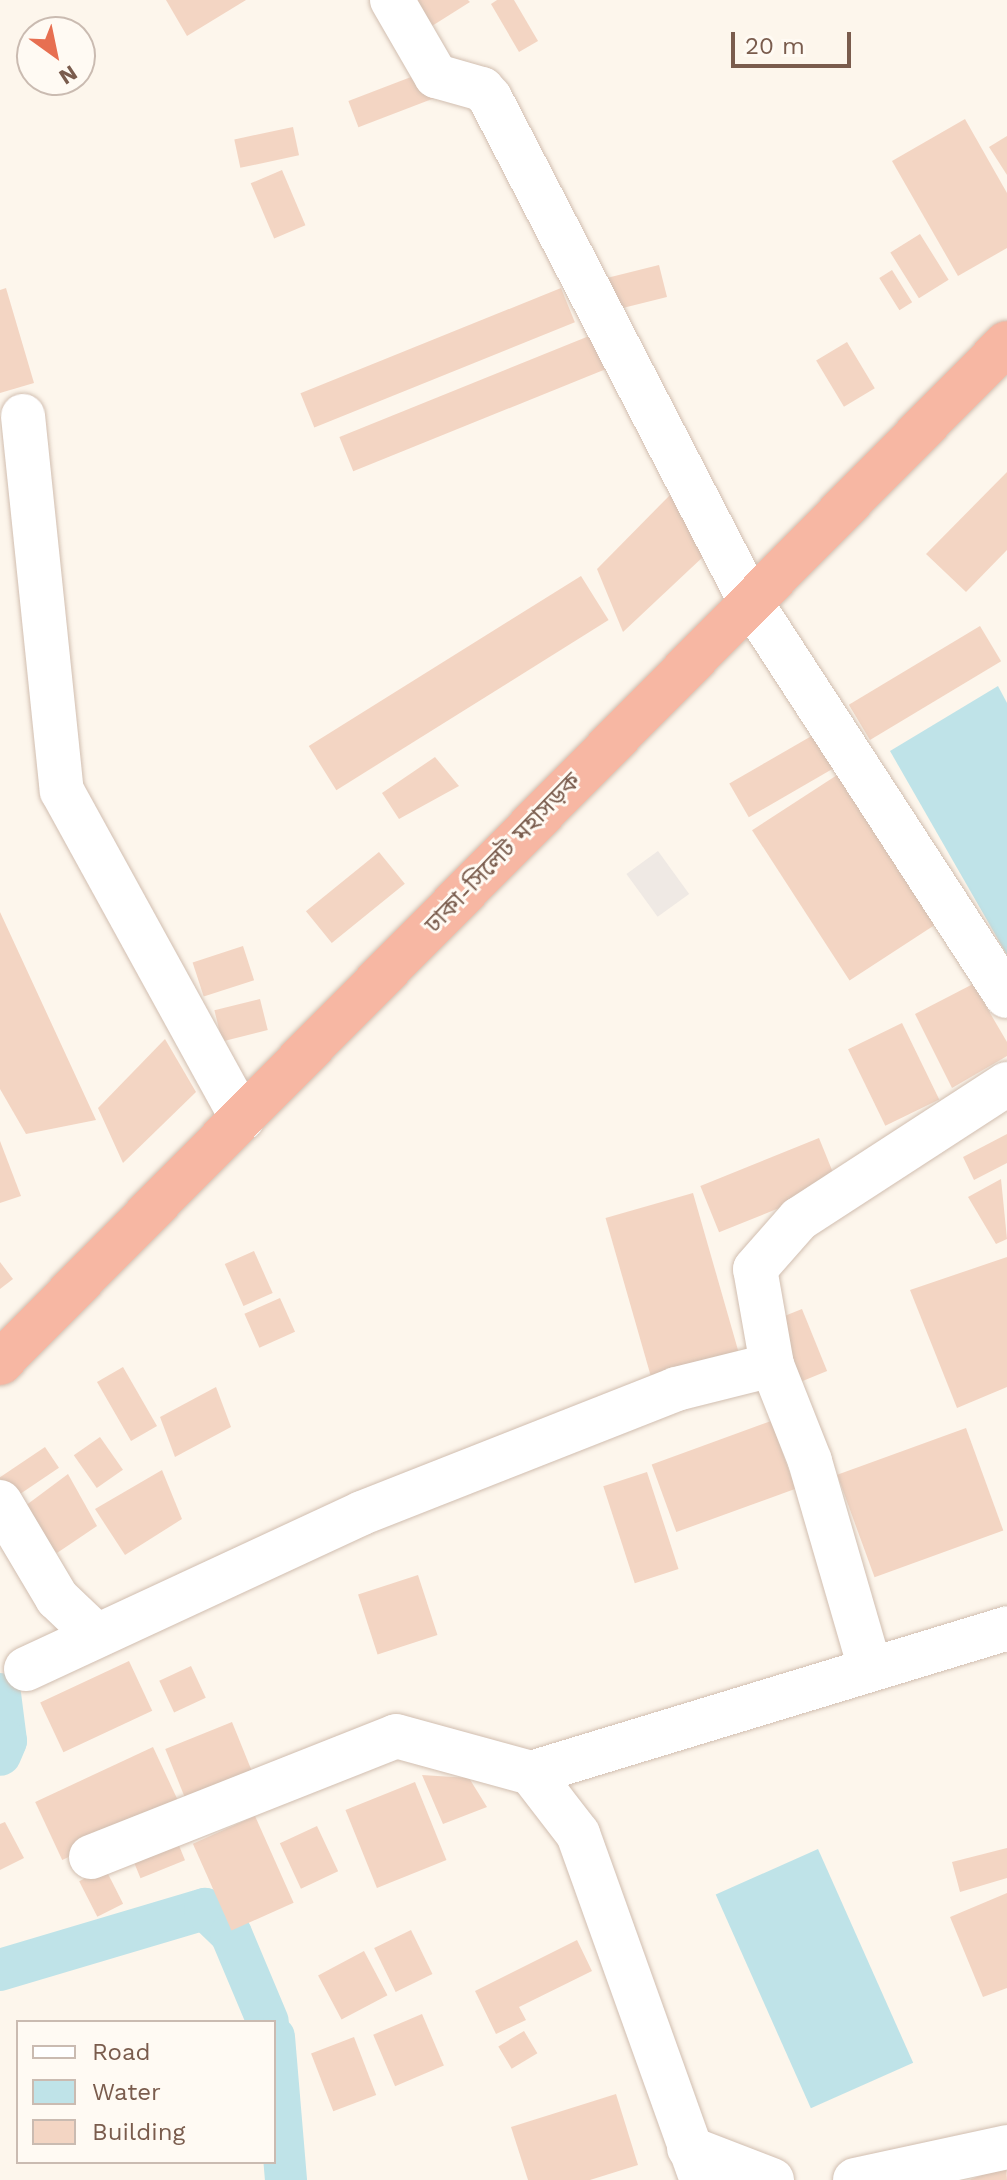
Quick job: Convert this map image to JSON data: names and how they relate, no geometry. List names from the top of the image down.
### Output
{
  "streets": {
    "highway": ["ঢাকা-সিলেট মহাসড়ক"]
  },
  "legend": ["Road", "Water", "Building"],
  "scale_bar": "20 m",
  "north": "bottom right"
}
